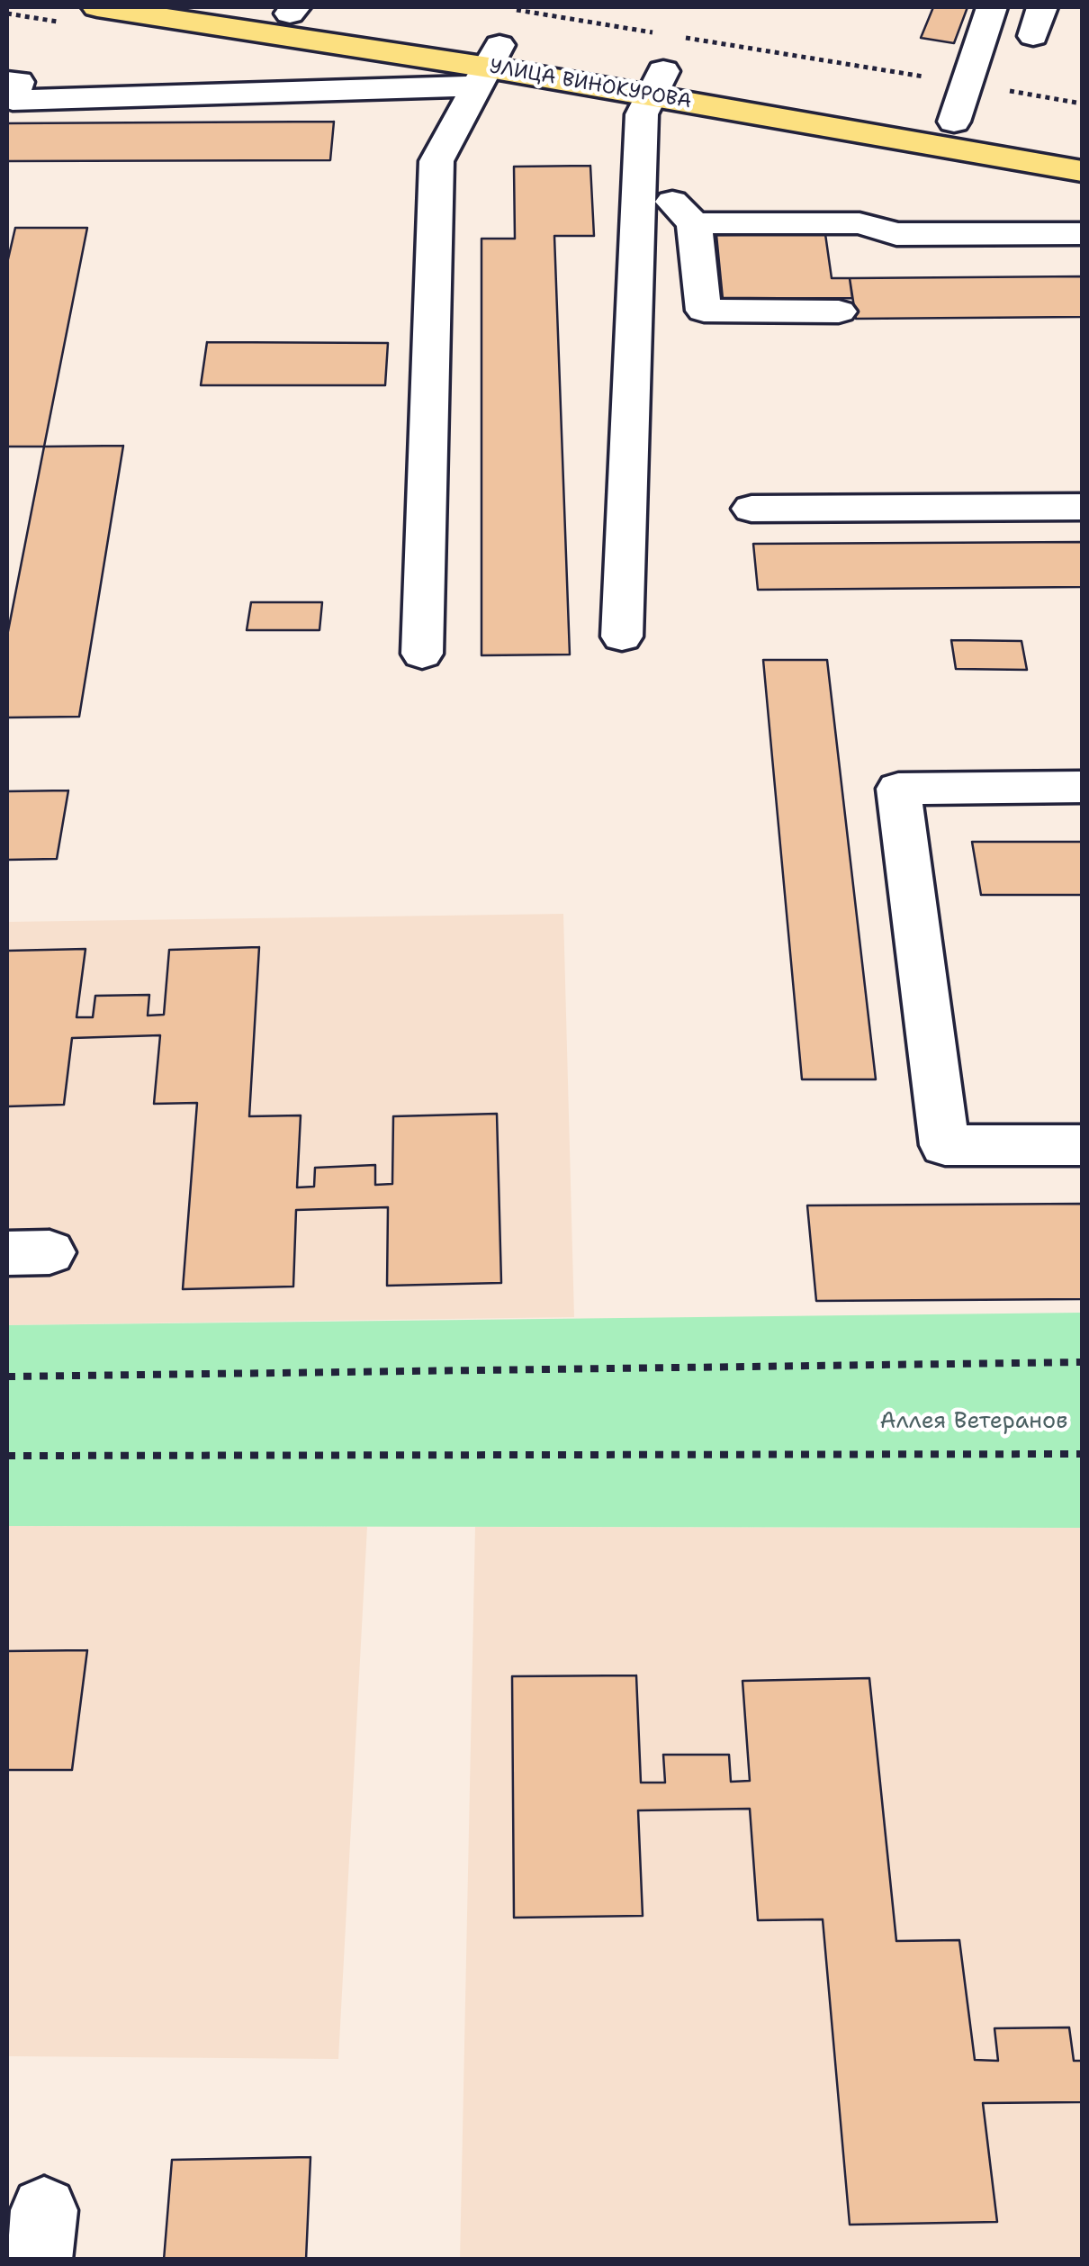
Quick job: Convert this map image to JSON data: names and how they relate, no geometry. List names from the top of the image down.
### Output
{
  "streets": {
    "main road": ["УЛИЦА ВИНОКУРОВА"]
  },
  "parks": ["Аллея Ветеранов"]
}
